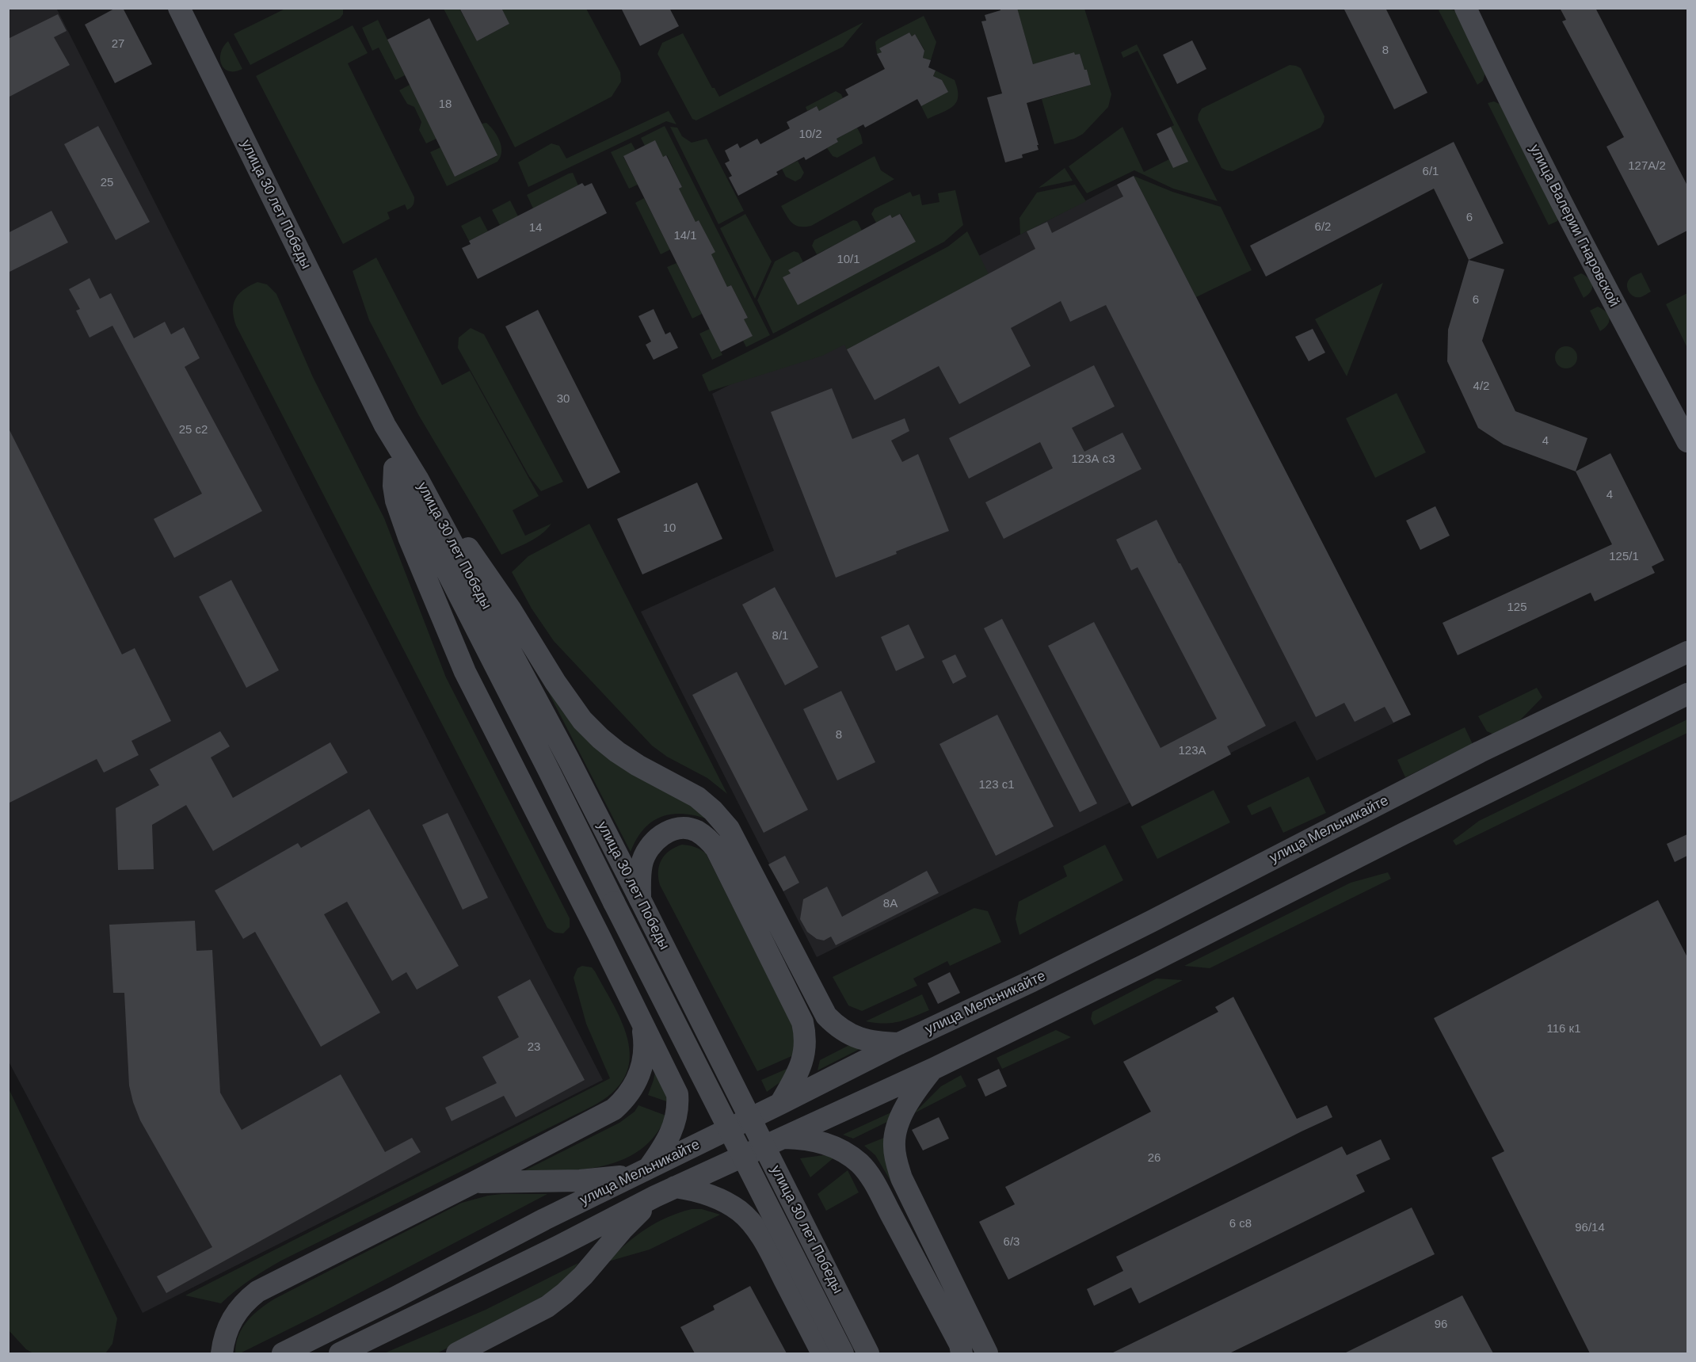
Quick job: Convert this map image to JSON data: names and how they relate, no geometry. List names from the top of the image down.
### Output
{
  "streets": {
    "street": ["улица 30 лет Победы", "улица Валерии Гнаровской", "улица Мельникайте"]
  },
  "house_numbers": [
    "27",
    "8",
    "18",
    "10/2",
    "127А/2",
    "6/1",
    "25",
    "6",
    "6/2",
    "14",
    "14/1",
    "10/1",
    "6",
    "4/2",
    "30",
    "25 с2",
    "4",
    "123А с3",
    "4",
    "10",
    "125/1",
    "125",
    "8/1",
    "8",
    "123А",
    "123 с1",
    "8А",
    "116 к1",
    "23",
    "26",
    "6 с8",
    "96/14",
    "6/3",
    "96"
  ]
}
